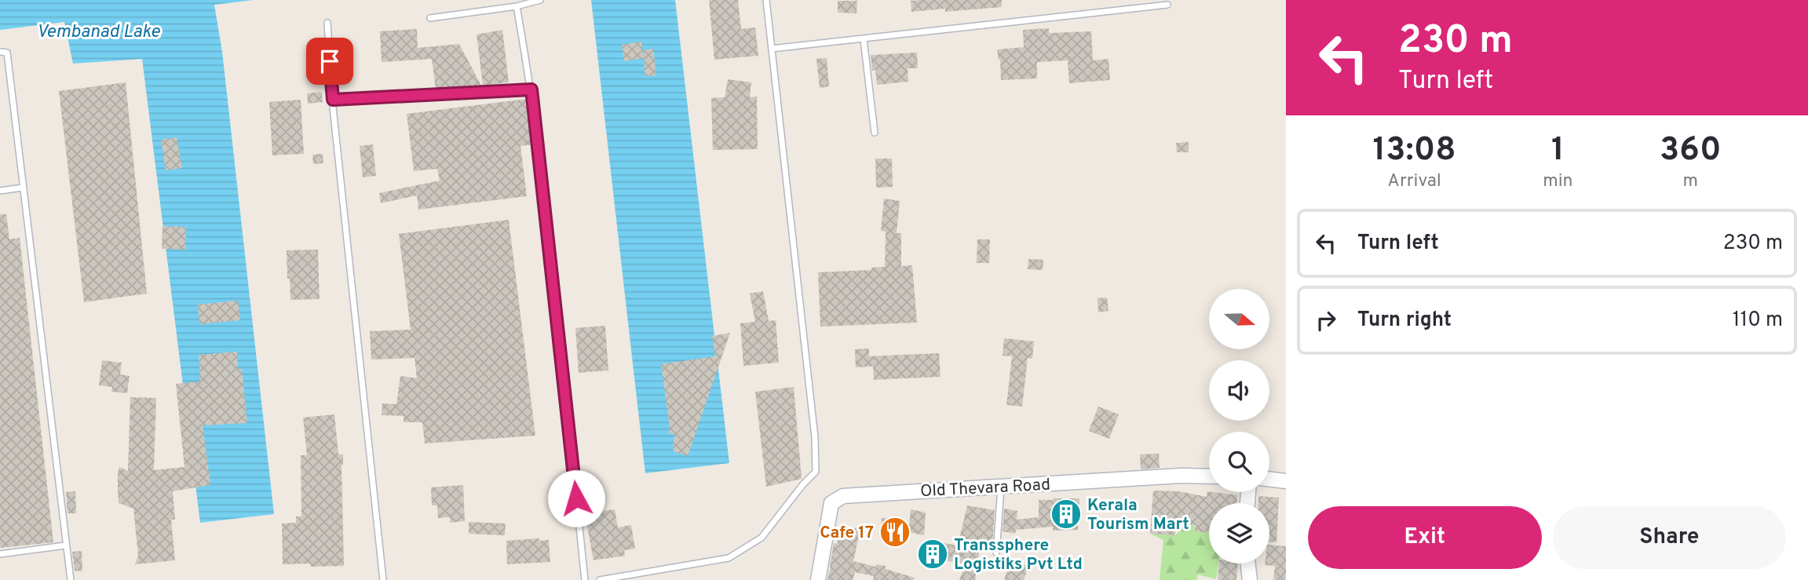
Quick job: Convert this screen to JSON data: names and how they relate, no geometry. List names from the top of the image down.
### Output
{
  "streets": {
    "street": ["Old Thevara Road"]
  },
  "water": ["Vembanad Lake"],
  "places": {
    "building": ["Kerala Tourism Mart", "Transsphere Logistiks Pvt Ltd"],
    "restaurant": ["Cafe 17"]
  },
  "north": "right",
  "page": {
    "turn": ["230 m", "Turn left"],
    "eta": [
      "13:08",
      "Arrival",
      "1",
      "min",
      "360",
      "m"
    ],
    "list": [
      {
        "name": "Turn left",
        "value": "230 m"
      },
      {
        "name": "Turn right",
        "value": "110 m"
      }
    ],
    "buttons": ["Exit", "Share"]
  }
}
